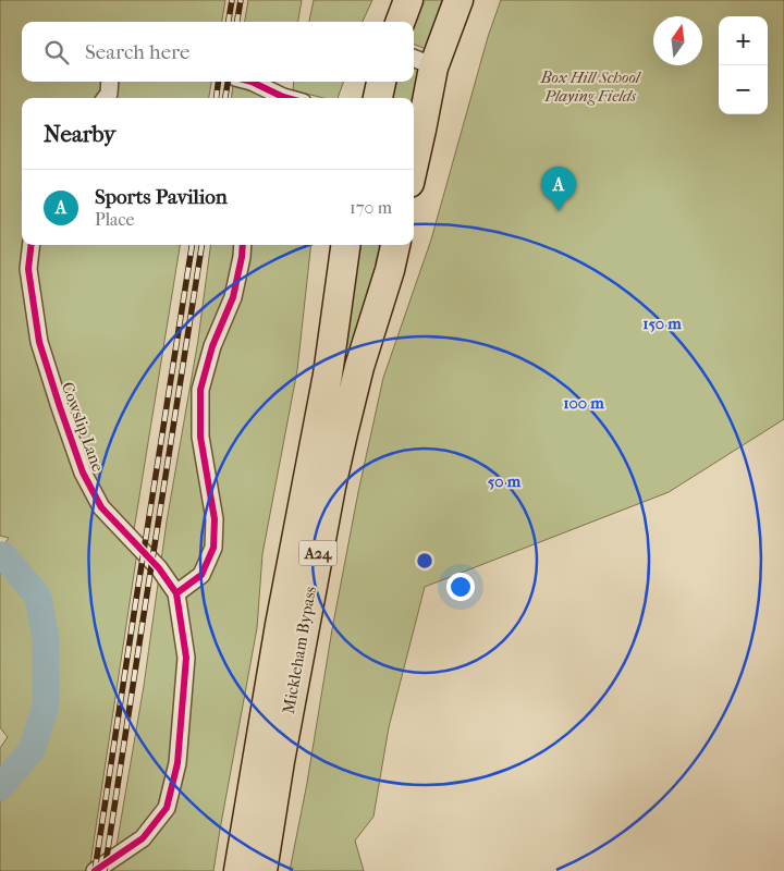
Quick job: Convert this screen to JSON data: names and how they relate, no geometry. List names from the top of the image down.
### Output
{
  "streets": {
    "highway": ["A24", "Mickleham Bypass"],
    "street": ["Cowslip Lane"]
  },
  "parks": ["Box Hill School Playing Fields"],
  "north": "top",
  "page": {
    "map_buttons": ["+", "−"],
    "search": "Search here",
    "heading": "Nearby",
    "pins": "A",
    "list": [
      {
        "mark": "A",
        "name": "Sports Pavilion",
        "note": "Place",
        "value": "170 m"
      }
    ]
  },
  "rings": ["150 m", "100 m", "50 m"]
}
